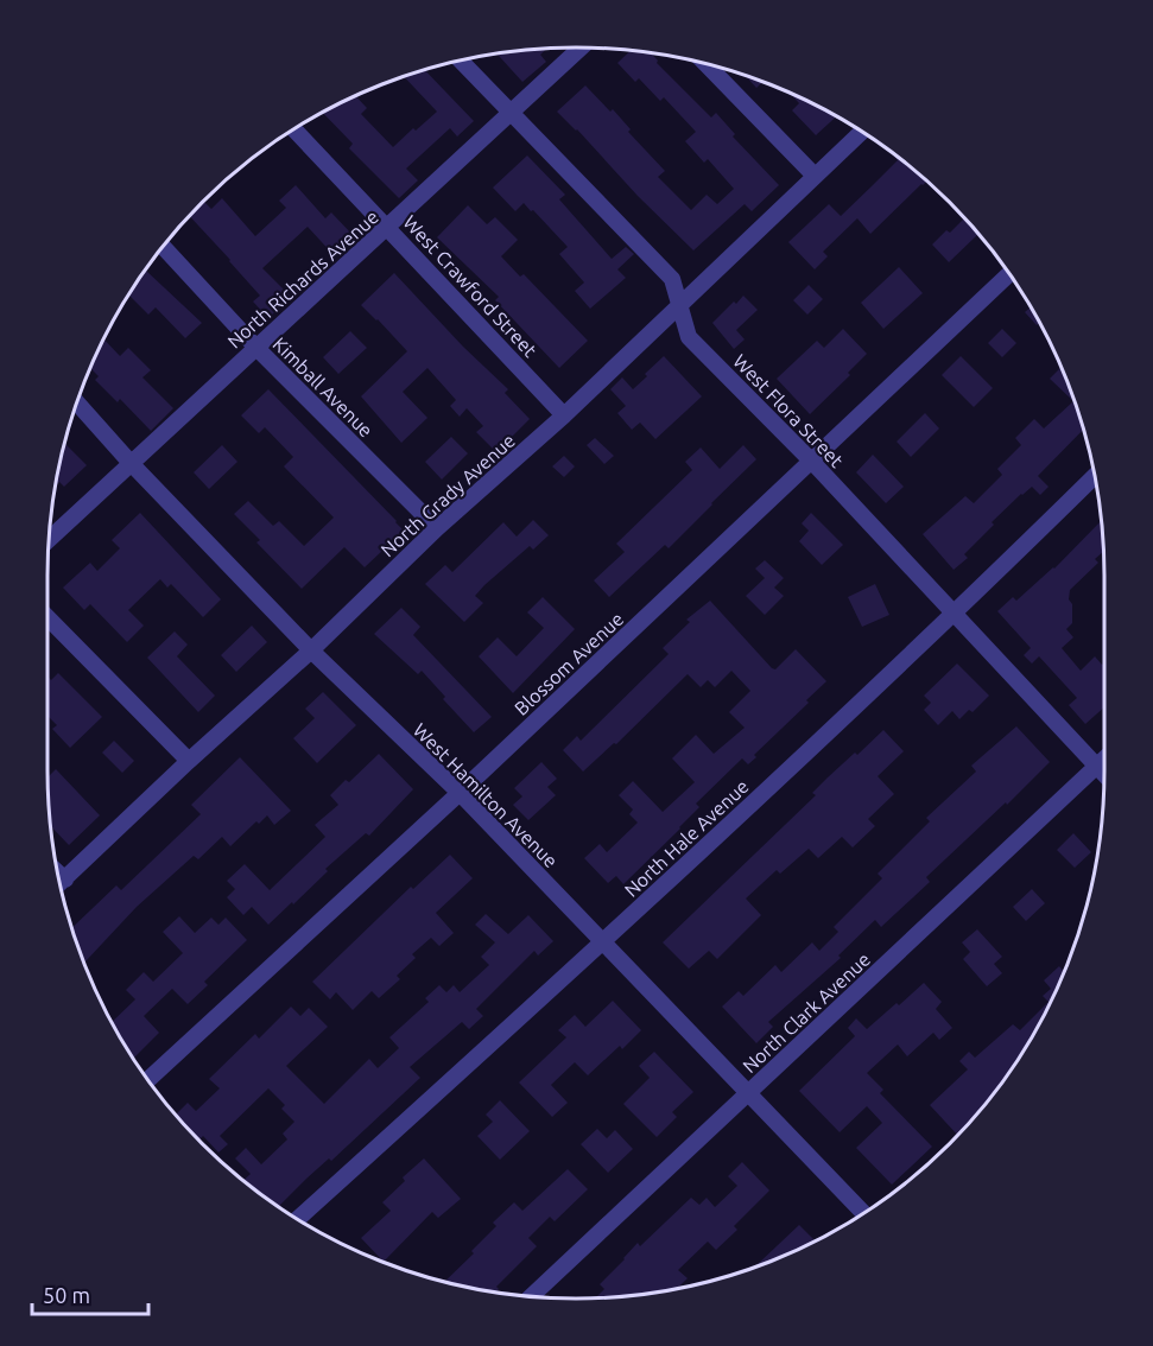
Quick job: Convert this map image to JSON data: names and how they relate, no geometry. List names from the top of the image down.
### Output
{
  "streets": {
    "street": [
      "North Richards Avenue",
      "West Crawford Street",
      "Kimball Avenue",
      "West Flora Street",
      "North Grady Avenue",
      "Blossom Avenue",
      "West Hamilton Avenue",
      "North Hale Avenue",
      "North Clark Avenue"
    ]
  },
  "crossings": [
    ["North Richards Avenue", "West Crawford Street"],
    ["North Richards Avenue", "Kimball Avenue"],
    ["North Richards Avenue", "West Flora Street"],
    ["North Richards Avenue", "West Hamilton Avenue"],
    ["West Crawford Street", "North Grady Avenue"],
    ["Kimball Avenue", "North Grady Avenue"],
    ["West Flora Street", "North Grady Avenue"],
    ["West Flora Street", "Blossom Avenue"],
    ["West Flora Street", "North Hale Avenue"],
    ["West Flora Street", "North Clark Avenue"],
    ["North Grady Avenue", "West Hamilton Avenue"],
    ["Blossom Avenue", "West Hamilton Avenue"],
    ["West Hamilton Avenue", "North Hale Avenue"],
    ["West Hamilton Avenue", "North Clark Avenue"]
  ],
  "scale_bar": "50 m"
}
